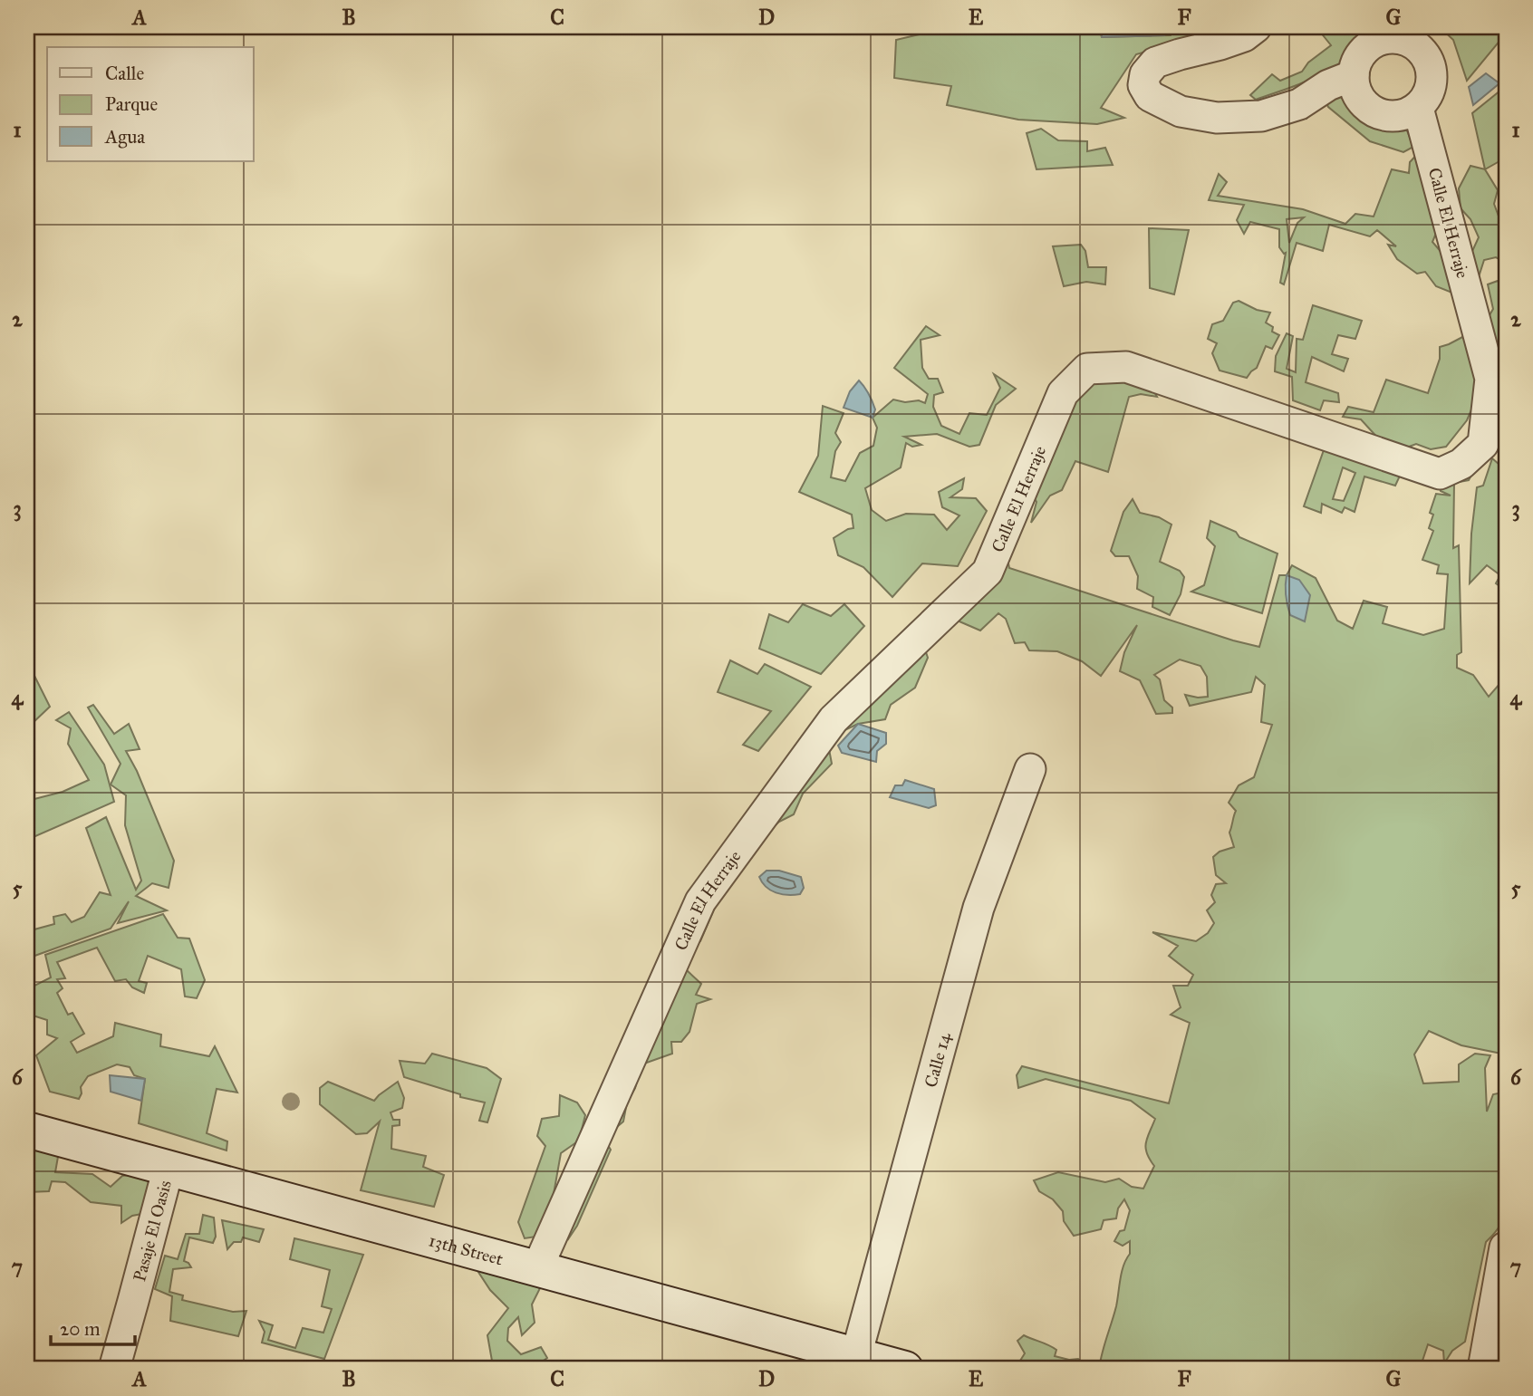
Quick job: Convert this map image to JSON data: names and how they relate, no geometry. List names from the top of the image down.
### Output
{
  "streets": {
    "street": [
      "Calle El Herraje",
      "Calle 14",
      "Pasaje El Oasis",
      "13th Street"
    ]
  },
  "crossings": [
    ["Calle El Herraje", "13th Street"],
    ["Calle 14", "13th Street"],
    ["Pasaje El Oasis", "13th Street"]
  ],
  "legend": ["Calle", "Parque", "Agua"],
  "scale_bar": "20 m",
  "grid": {
    "columns": [
      "A",
      "B",
      "C",
      "D",
      "E",
      "F",
      "G"
    ],
    "rows": [
      "1",
      "2",
      "3",
      "4",
      "5",
      "6",
      "7"
    ]
  }
}
